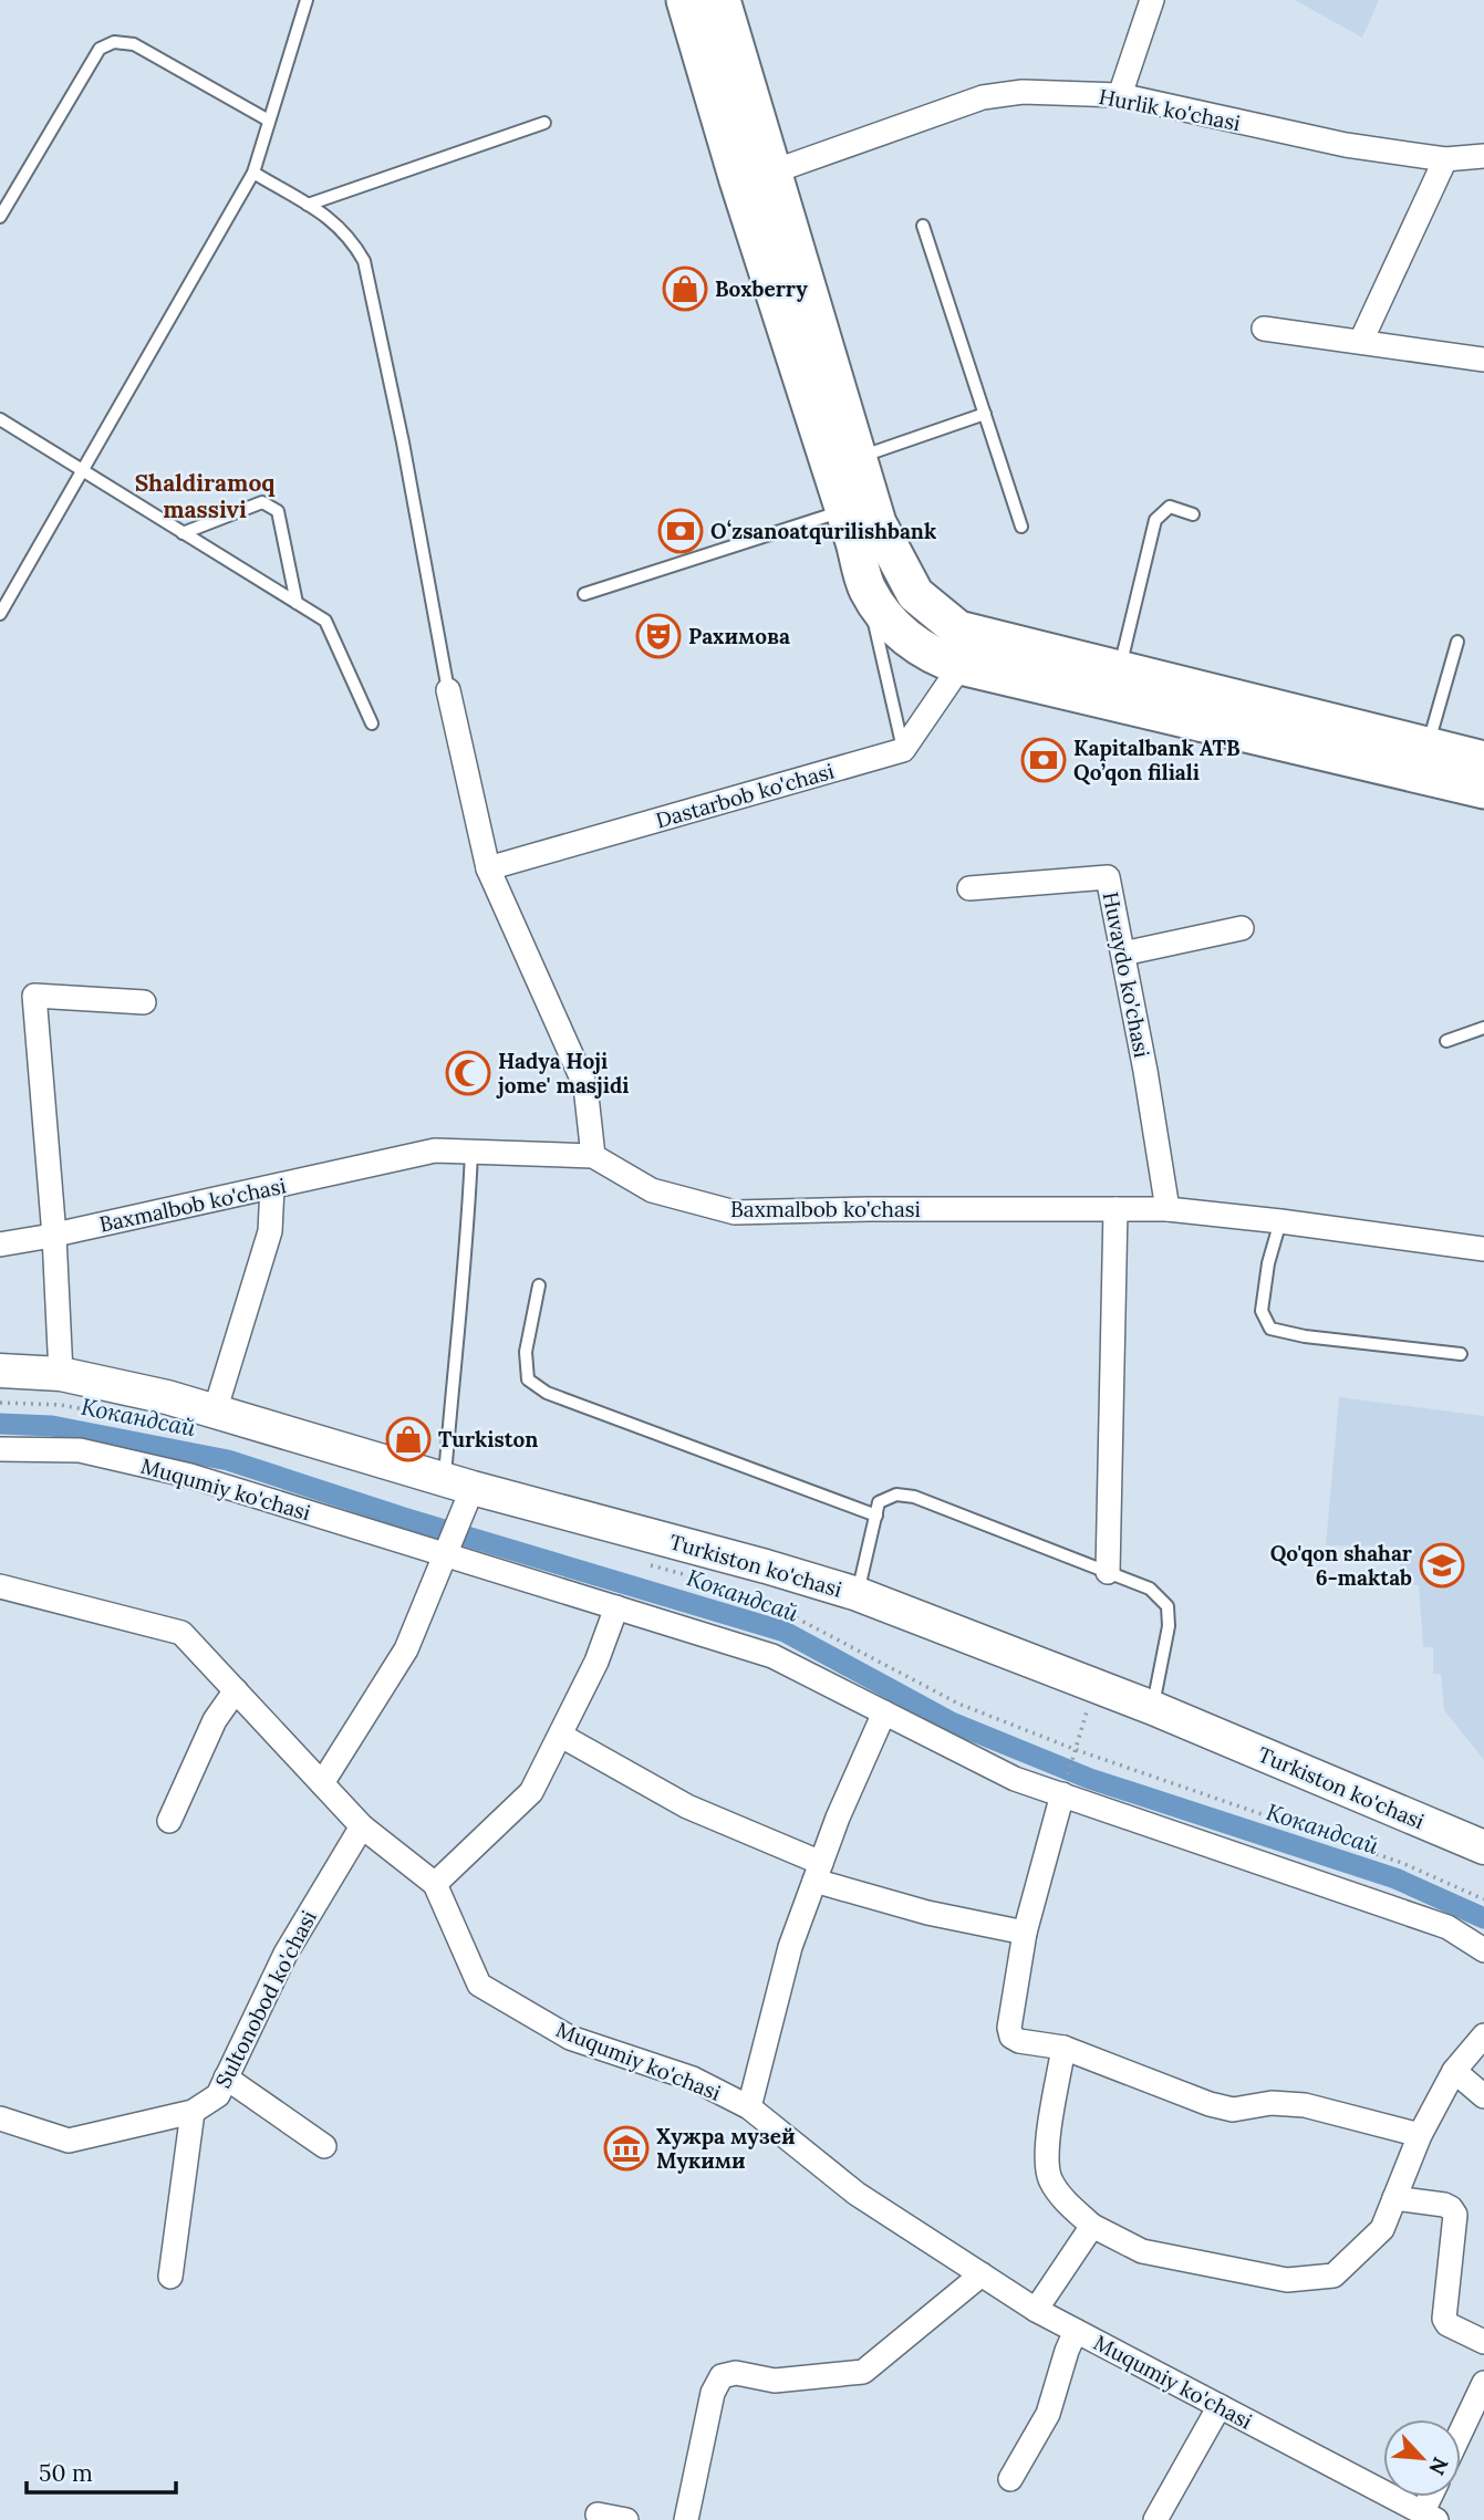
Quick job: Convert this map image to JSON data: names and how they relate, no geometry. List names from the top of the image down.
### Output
{
  "streets": {
    "main road": ["Turkiston ko'chasi"],
    "street": [
      "Hurlik ko'chasi",
      "Dastarbob ko'chasi",
      "Huvaydo ko'chasi",
      "Baxmalbob ko'chasi",
      "Muqumiy ko'chasi",
      "Sultonobod ko'chasi"
    ]
  },
  "crossings": [
    ["Huvaydo ko'chasi", "Baxmalbob ko'chasi"],
    ["Muqumiy ko'chasi", "Sultonobod ko'chasi"]
  ],
  "districts": ["Shaldiramoq massivi"],
  "water": ["Кокандсай"],
  "places": {
    "shop": ["Boxberry", "Turkiston"],
    "bank": ["Oʻzsanoatqurilishbank", "Kapitalbank ATB Qo’qon filiali"],
    "theatre": ["Рахимова"],
    "mosque": ["Hadya Hoji jome' masjidi"],
    "school or university": ["Qo'qon shahar 6-maktab"],
    "museum": ["Хужра музей Мукими"]
  },
  "scale_bar": "50 m",
  "north": "bottom right"
}
